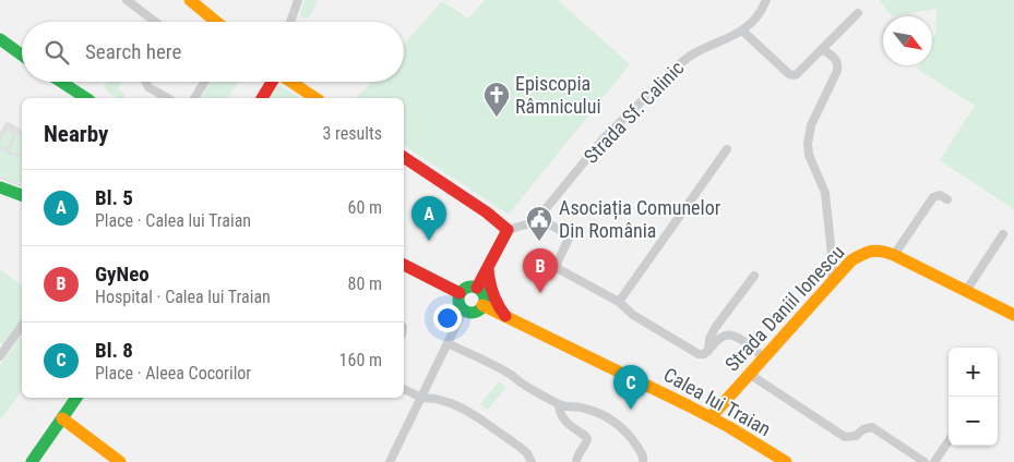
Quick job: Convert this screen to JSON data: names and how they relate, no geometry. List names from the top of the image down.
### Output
{
  "streets": {
    "street": ["Strada Sf. Calinic", "Strada Daniil Ionescu", "Calea lui Traian"]
  },
  "crossings": [
    ["Strada Daniil Ionescu", "Calea lui Traian"]
  ],
  "places": {
    "church": ["Episcopia Râmnicului"],
    "public building": ["Asociația Comunelor Din România"]
  },
  "north": "bottom right",
  "page": {
    "search": "Search here",
    "heading": ["Nearby", "3 results"],
    "list": [
      {
        "mark": "A",
        "name": "Bl. 5",
        "note": "Place · Calea lui Traian",
        "value": "60 m"
      },
      {
        "mark": "B",
        "name": "GyNeo",
        "note": "Hospital · Calea lui Traian",
        "value": "80 m"
      },
      {
        "mark": "C",
        "name": "Bl. 8",
        "note": "Place · Aleea Cocorilor",
        "value": "160 m"
      }
    ],
    "pins": ["A", "B", "C"],
    "map_buttons": ["+", "−"]
  }
}
